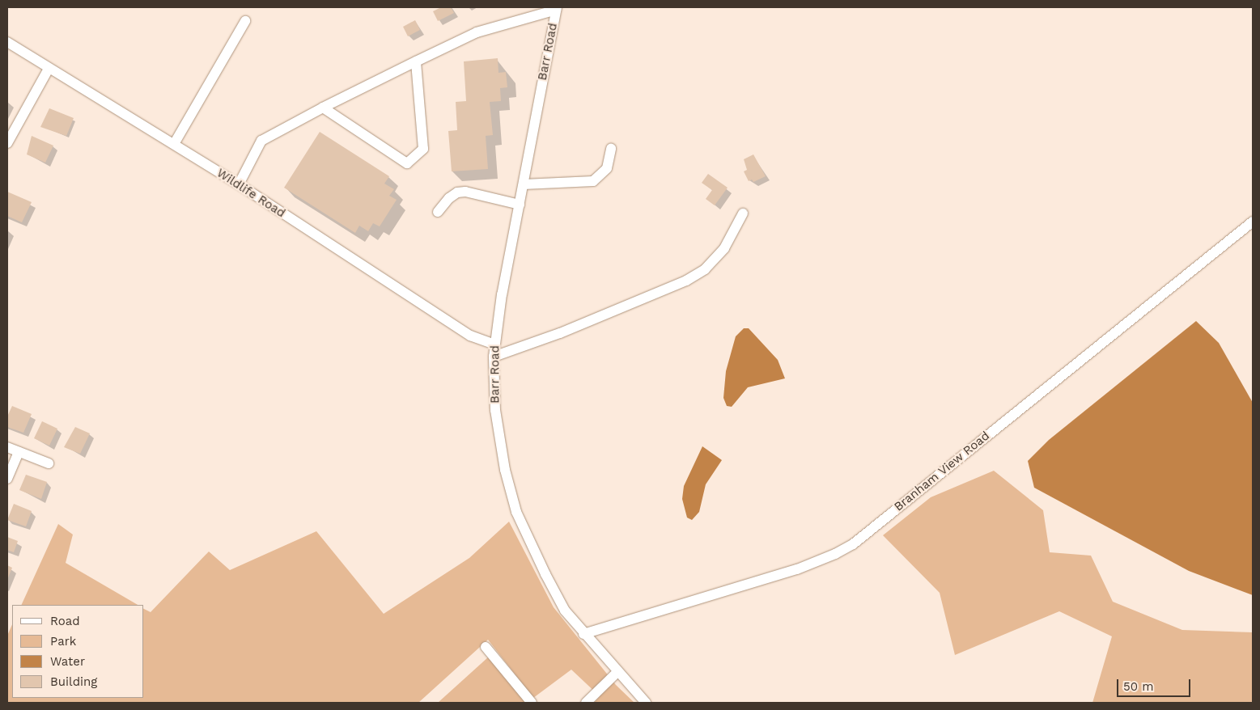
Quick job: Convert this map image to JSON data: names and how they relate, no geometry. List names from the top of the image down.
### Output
{
  "streets": {
    "street": ["Barr Road", "Wildlife Road", "Branham View Road"]
  },
  "crossings": [
    ["Barr Road", "Wildlife Road"],
    ["Barr Road", "Branham View Road"]
  ],
  "legend": [
    "Road",
    "Park",
    "Water",
    "Building"
  ],
  "scale_bar": "50 m"
}
